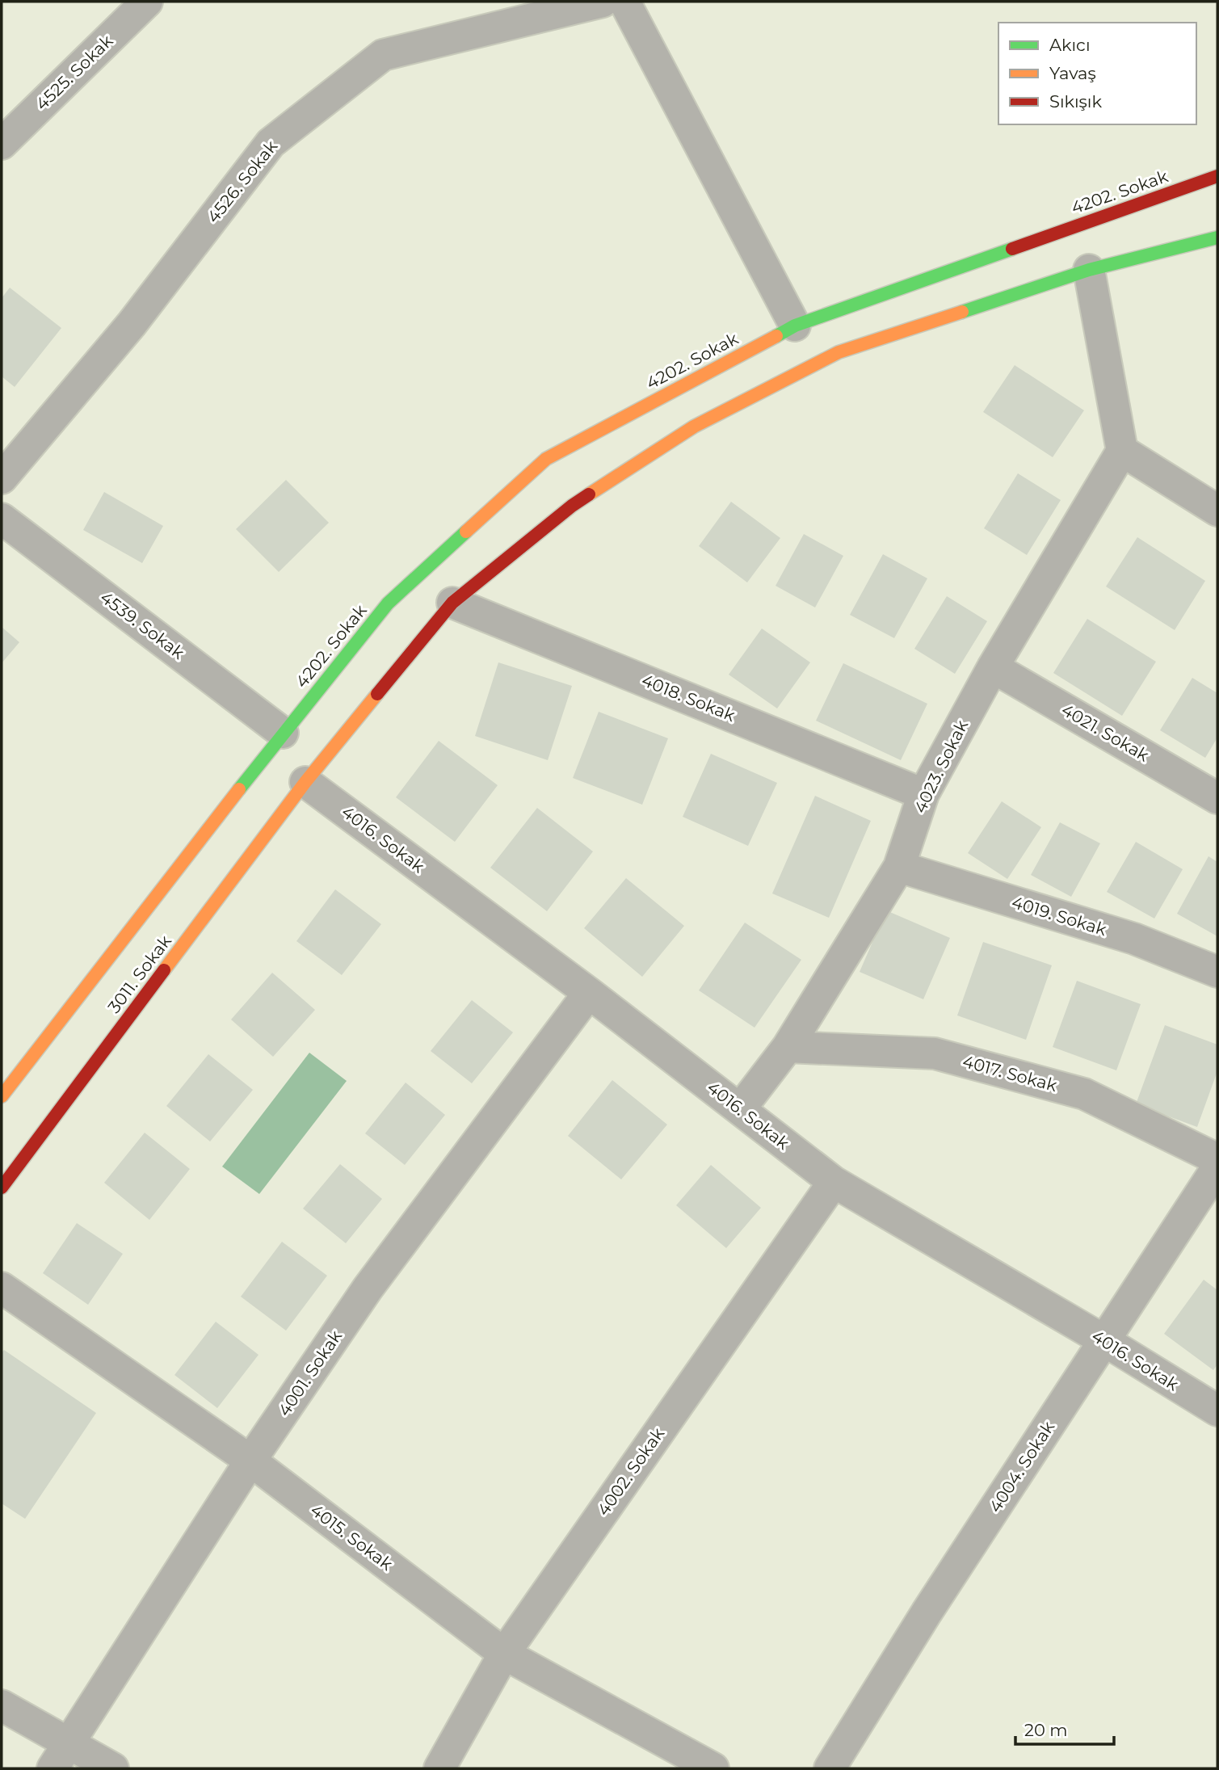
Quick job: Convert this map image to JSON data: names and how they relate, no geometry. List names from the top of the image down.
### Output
{
  "streets": {
    "street": [
      "4525. Sokak",
      "4526. Sokak",
      "4202. Sokak",
      "4539. Sokak",
      "4018. Sokak",
      "4021. Sokak",
      "4023. Sokak",
      "4016. Sokak",
      "4019. Sokak",
      "3011. Sokak",
      "4017. Sokak",
      "4001. Sokak",
      "4004. Sokak",
      "4002. Sokak",
      "4015. Sokak"
    ]
  },
  "crossings": [
    ["4202. Sokak", "4539. Sokak"],
    ["4202. Sokak", "3011. Sokak"],
    ["4539. Sokak", "3011. Sokak"],
    ["4018. Sokak", "4023. Sokak"],
    ["4021. Sokak", "4023. Sokak"],
    ["4023. Sokak", "4016. Sokak"],
    ["4023. Sokak", "4019. Sokak"],
    ["4023. Sokak", "4017. Sokak"],
    ["4016. Sokak", "3011. Sokak"],
    ["4016. Sokak", "4001. Sokak"],
    ["4016. Sokak", "4004. Sokak"],
    ["4016. Sokak", "4002. Sokak"],
    ["4001. Sokak", "4015. Sokak"],
    ["4002. Sokak", "4015. Sokak"]
  ],
  "legend": ["Akıcı", "Yavaş", "Sıkışık"],
  "scale_bar": "20 m"
}
